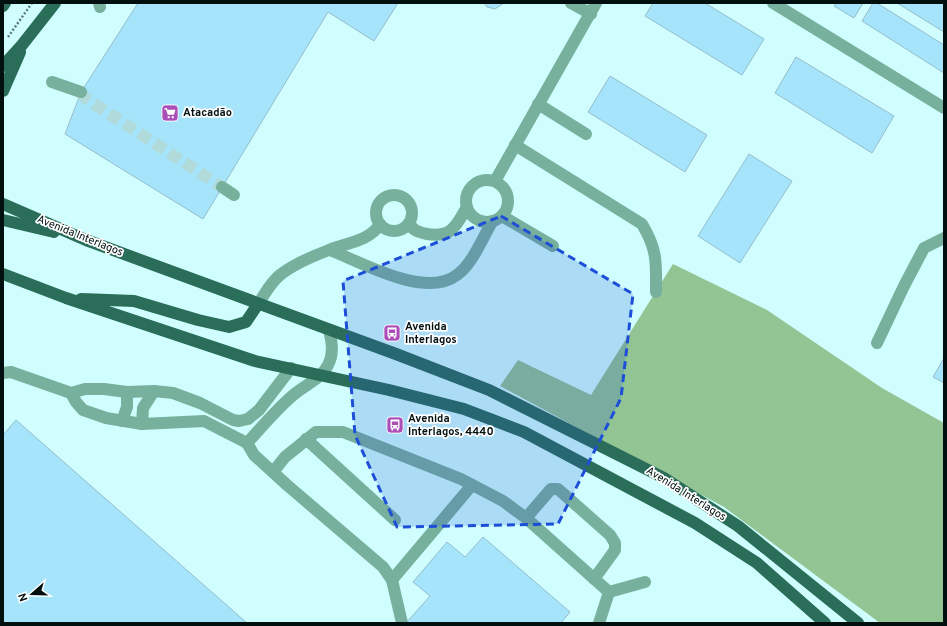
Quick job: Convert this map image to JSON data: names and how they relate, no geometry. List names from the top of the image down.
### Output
{
  "streets": {
    "main road": ["Avenida Interlagos"]
  },
  "places": {
    "supermarket": ["Atacadão"],
    "bus stop": ["Avenida Interlagos", "Avenida Interlagos, 4440"]
  },
  "north": "left"
}
